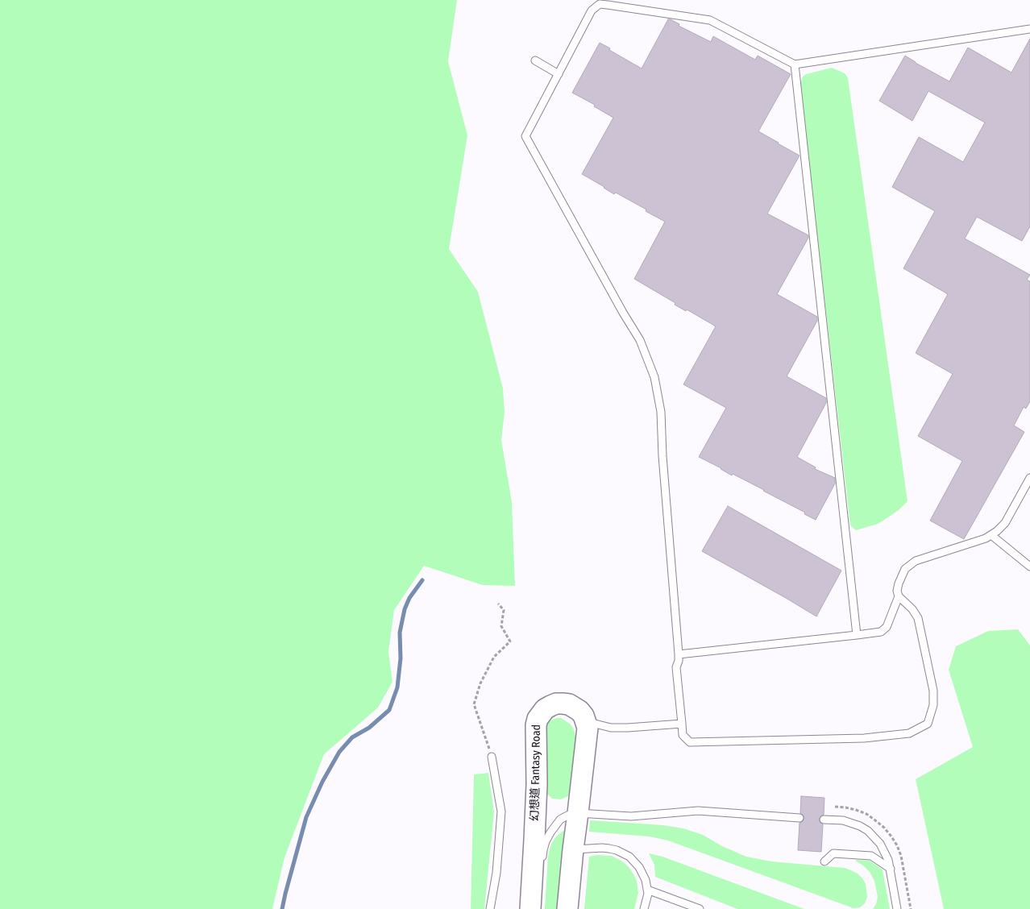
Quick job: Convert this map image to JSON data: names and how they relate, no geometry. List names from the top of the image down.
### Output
{
  "streets": {
    "main road": ["幻想道 Fantasy Road"]
  }
}
